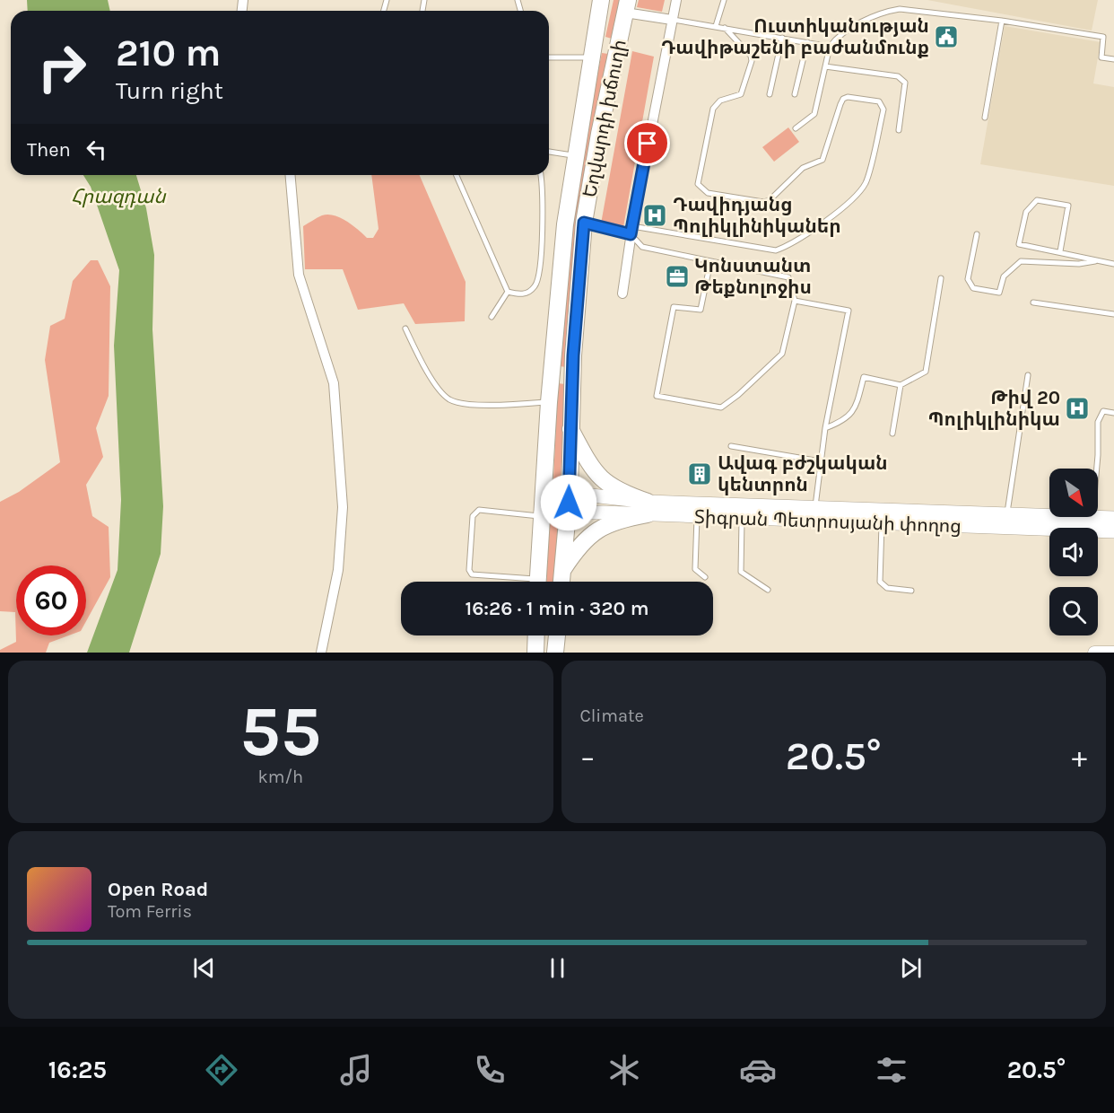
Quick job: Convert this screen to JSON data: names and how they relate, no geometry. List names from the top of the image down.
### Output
{
  "streets": {
    "main road": ["Եղվարդի խճուղի", "Տիգրան Պետրոսյանի փողոց"]
  },
  "crossings": [
    ["Եղվարդի խճուղի", "Տիգրան Պետրոսյանի փողոց"]
  ],
  "water": ["Հրազդան"],
  "places": {
    "public building": ["Ուստիկանության Դավիթաշենի բաժանմունք"],
    "hospital": ["Դավիդյանց Պոլիկլինիկաներ", "Թիվ 20 Պոլիկլինիկա"],
    "office": ["Կոնստանտ Թեքնոլոջիս"],
    "building": ["Ավագ բժշկական կենտրոն"]
  },
  "north": "bottom right",
  "page": {
    "turn": ["210 m", "Turn right"],
    "then": "Then",
    "limit": "60",
    "trip": "16:26 · 1 min · 320 m",
    "tile": [
      ["55", "km/h"],
      "Climate"
    ],
    "heat": ["−", "20.5°", "+"],
    "song": ["Open Road", "Tom Ferris"],
    "tabs": ["16:25", "20.5°"]
  }
}
